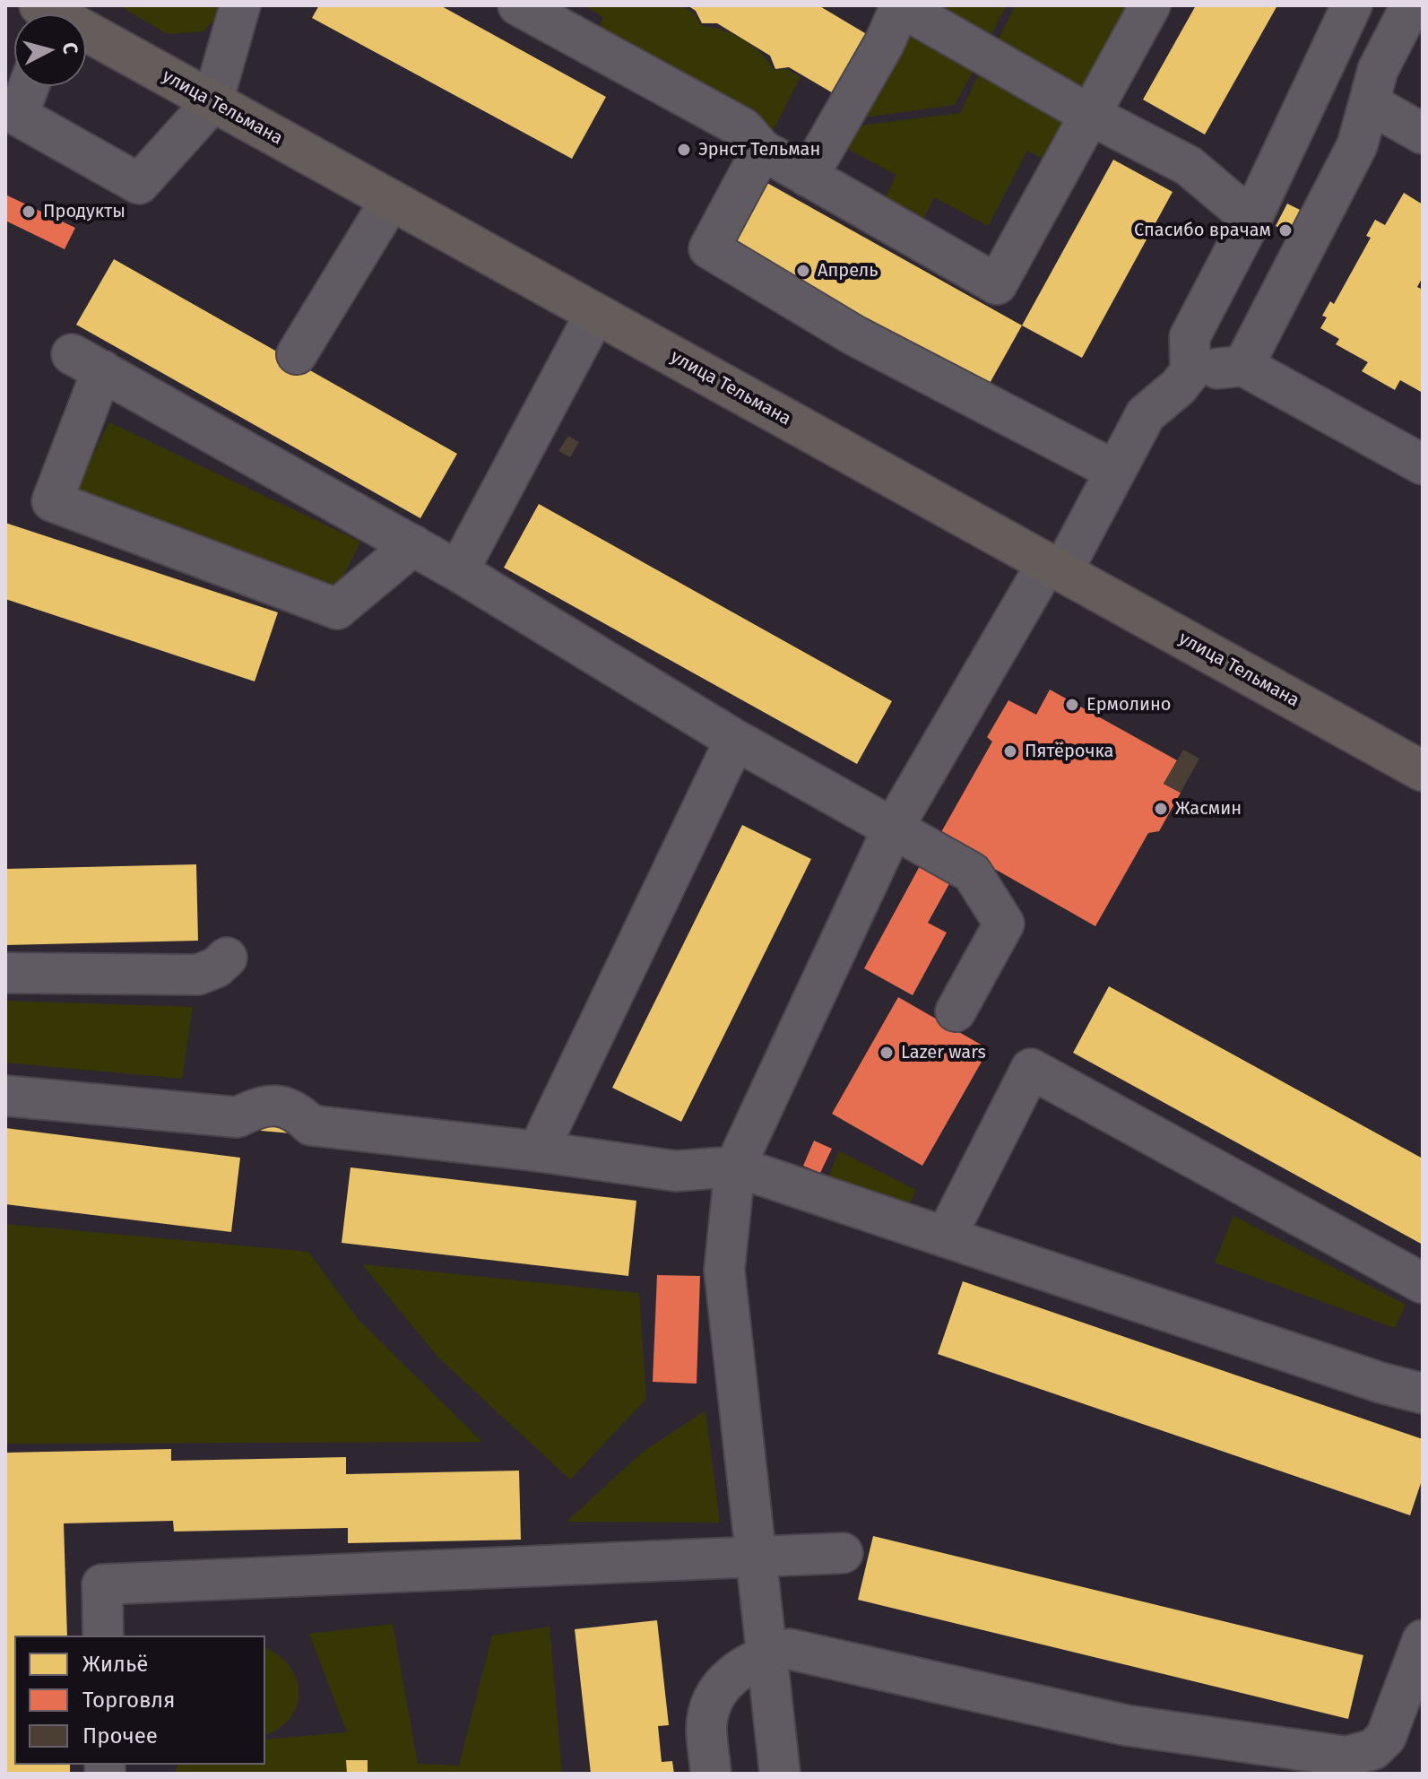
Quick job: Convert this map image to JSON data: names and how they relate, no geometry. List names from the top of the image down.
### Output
{
  "streets": {
    "main road": ["улица Тельмана"]
  },
  "places": [
    "Эрнст Тельман",
    "Продукты",
    "Спасибо врачам",
    "Апрель",
    "Ермолино",
    "Пятёрочка",
    "Жасмин",
    "Lazer wars"
  ],
  "legend": ["Жильё", "Торговля", "Прочее"],
  "north": "right"
}
